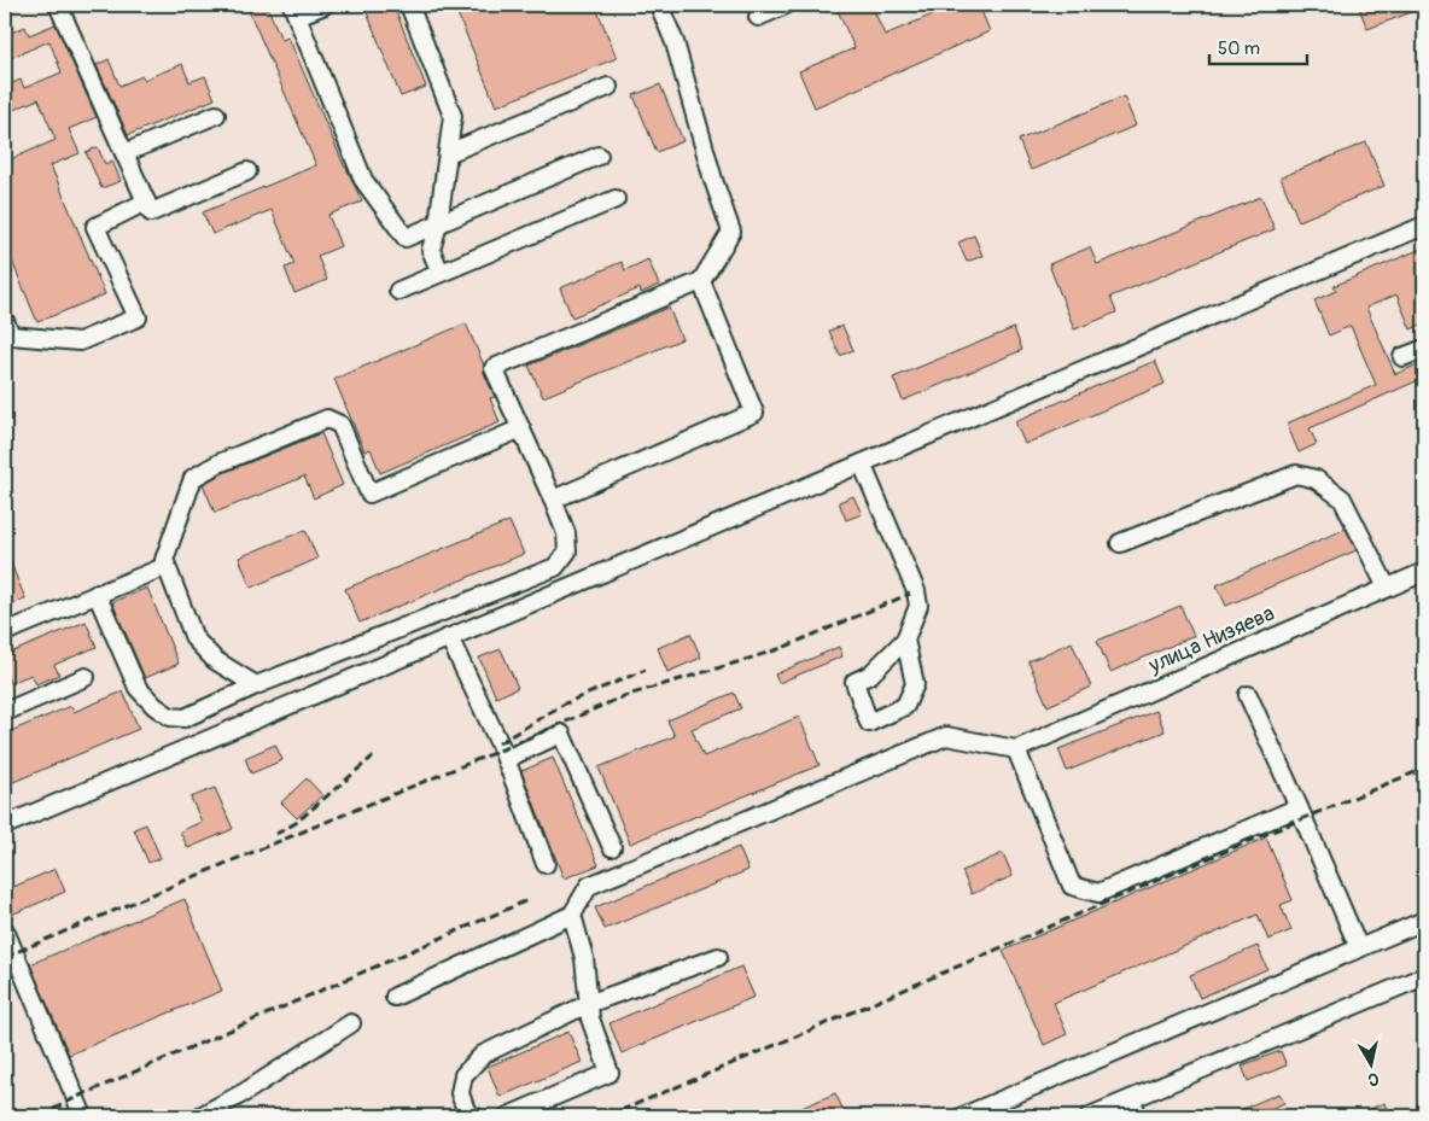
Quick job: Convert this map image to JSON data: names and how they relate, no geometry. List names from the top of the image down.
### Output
{
  "streets": {
    "street": ["улица Низяева"]
  },
  "scale_bar": "50 m",
  "north": "bottom"
}
